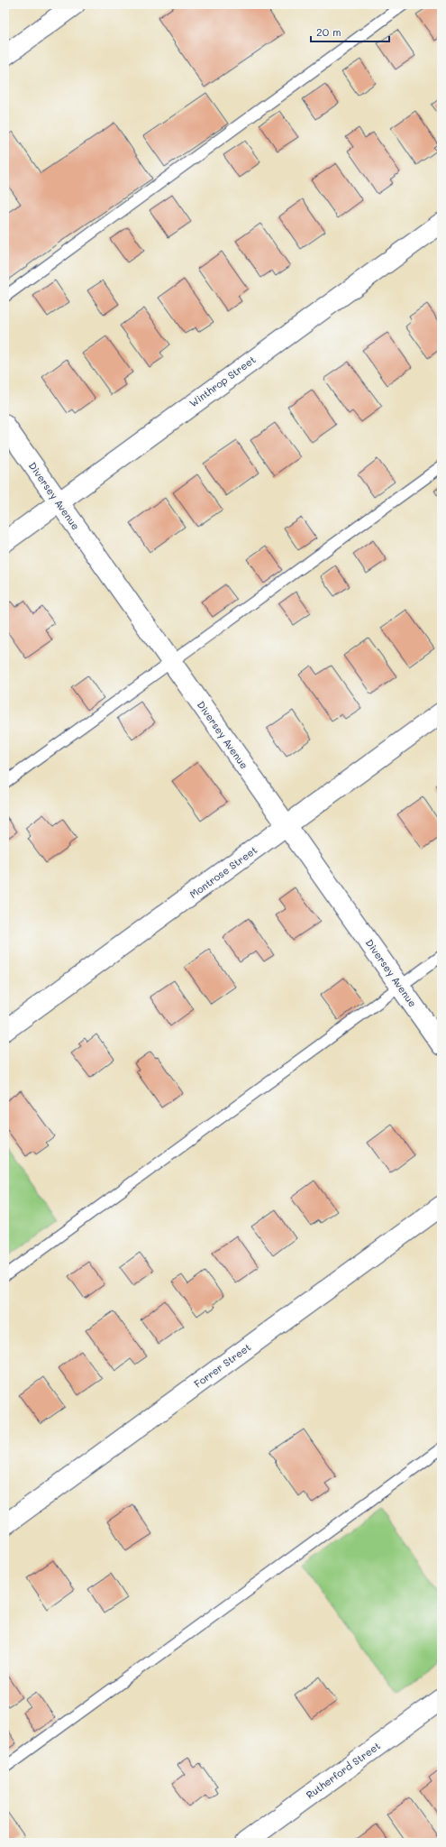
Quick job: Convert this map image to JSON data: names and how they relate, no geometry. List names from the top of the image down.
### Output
{
  "streets": {
    "street": [
      "Winthrop Street",
      "Diversey Avenue",
      "Montrose Street",
      "Forrer Street",
      "Rutherford Street"
    ]
  },
  "crossings": [
    ["Winthrop Street", "Diversey Avenue"],
    ["Diversey Avenue", "Montrose Street"]
  ],
  "scale_bar": "20 m"
}
